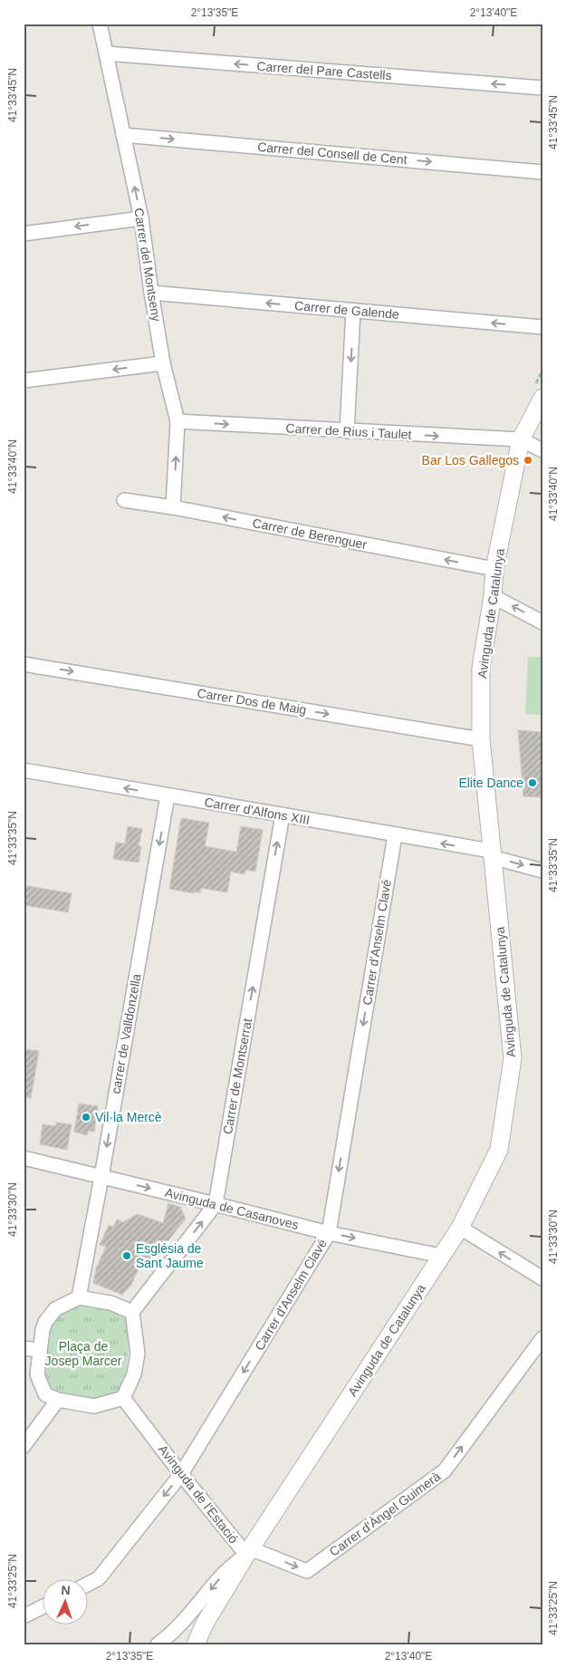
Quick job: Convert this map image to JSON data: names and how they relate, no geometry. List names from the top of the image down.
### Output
{
  "streets": {
    "street": [
      "Carrer del Pare Castells",
      "Carrer del Consell de Cent",
      "Carrer del Montseny",
      "Carrer de Galende",
      "Carrer de Rius i Taulet",
      "Carrer de Berenguer",
      "Avinguda de Catalunya",
      "Carrer Dos de Maig",
      "Carrer d'Alfons XIII",
      "Carrer d'Anselm Clavé",
      "carrer de Valldonzella",
      "Carrer de Montserrat",
      "Avinguda de Casanoves",
      "Avinguda de l'Estació",
      "Carrer d'Àngel Guimerà"
    ]
  },
  "crossings": [
    ["Carrer del Pare Castells", "Carrer del Montseny"],
    ["Carrer del Consell de Cent", "Carrer del Montseny"],
    ["Carrer del Montseny", "Carrer de Galende"],
    ["Carrer del Montseny", "Carrer de Rius i Taulet"],
    ["Carrer del Montseny", "Carrer de Berenguer"],
    ["Carrer de Rius i Taulet", "Avinguda de Catalunya"],
    ["Carrer de Berenguer", "Avinguda de Catalunya"],
    ["Avinguda de Catalunya", "Carrer Dos de Maig"],
    ["Avinguda de Catalunya", "Carrer d'Alfons XIII"],
    ["Avinguda de Catalunya", "Avinguda de Casanoves"],
    ["Avinguda de Catalunya", "Avinguda de l'Estació"],
    ["Avinguda de Catalunya", "Carrer d'Àngel Guimerà"],
    ["Carrer d'Alfons XIII", "Carrer d'Anselm Clavé"],
    ["Carrer d'Alfons XIII", "carrer de Valldonzella"],
    ["Carrer d'Alfons XIII", "Carrer de Montserrat"],
    ["Carrer d'Anselm Clavé", "Avinguda de Casanoves"],
    ["Carrer d'Anselm Clavé", "Avinguda de l'Estació"],
    ["carrer de Valldonzella", "Carrer de Montserrat"],
    ["carrer de Valldonzella", "Avinguda de Casanoves"],
    ["carrer de Valldonzella", "Avinguda de l'Estació"],
    ["Carrer de Montserrat", "Avinguda de Casanoves"],
    ["Carrer de Montserrat", "Avinguda de l'Estació"],
    ["Avinguda de l'Estació", "Carrer d'Àngel Guimerà"]
  ],
  "one_way": [
    "Carrer del Pare Castells",
    "Carrer del Consell de Cent",
    "Carrer de Galende",
    "Carrer de Rius i Taulet",
    "Carrer de Berenguer",
    "Carrer Dos de Maig",
    "Carrer d'Anselm Clavé",
    "carrer de Valldonzella",
    "Carrer de Montserrat",
    "Avinguda de Casanoves",
    "Avinguda de l'Estació",
    "Carrer d'Àngel Guimerà"
  ],
  "parks": ["Plaça de Josep Marcer"],
  "places": [
    "Bar Los Gallegos",
    "Elite Dance",
    "Vil·la Mercè",
    "Església de Sant Jaume"
  ],
  "north": "top",
  "coordinates": [
    "2°13'35\"E",
    "2°13'40\"E",
    "41°33'45\"N",
    "41°33'40\"N",
    "41°33'35\"N",
    "41°33'30\"N",
    "41°33'25\"N"
  ]
}
